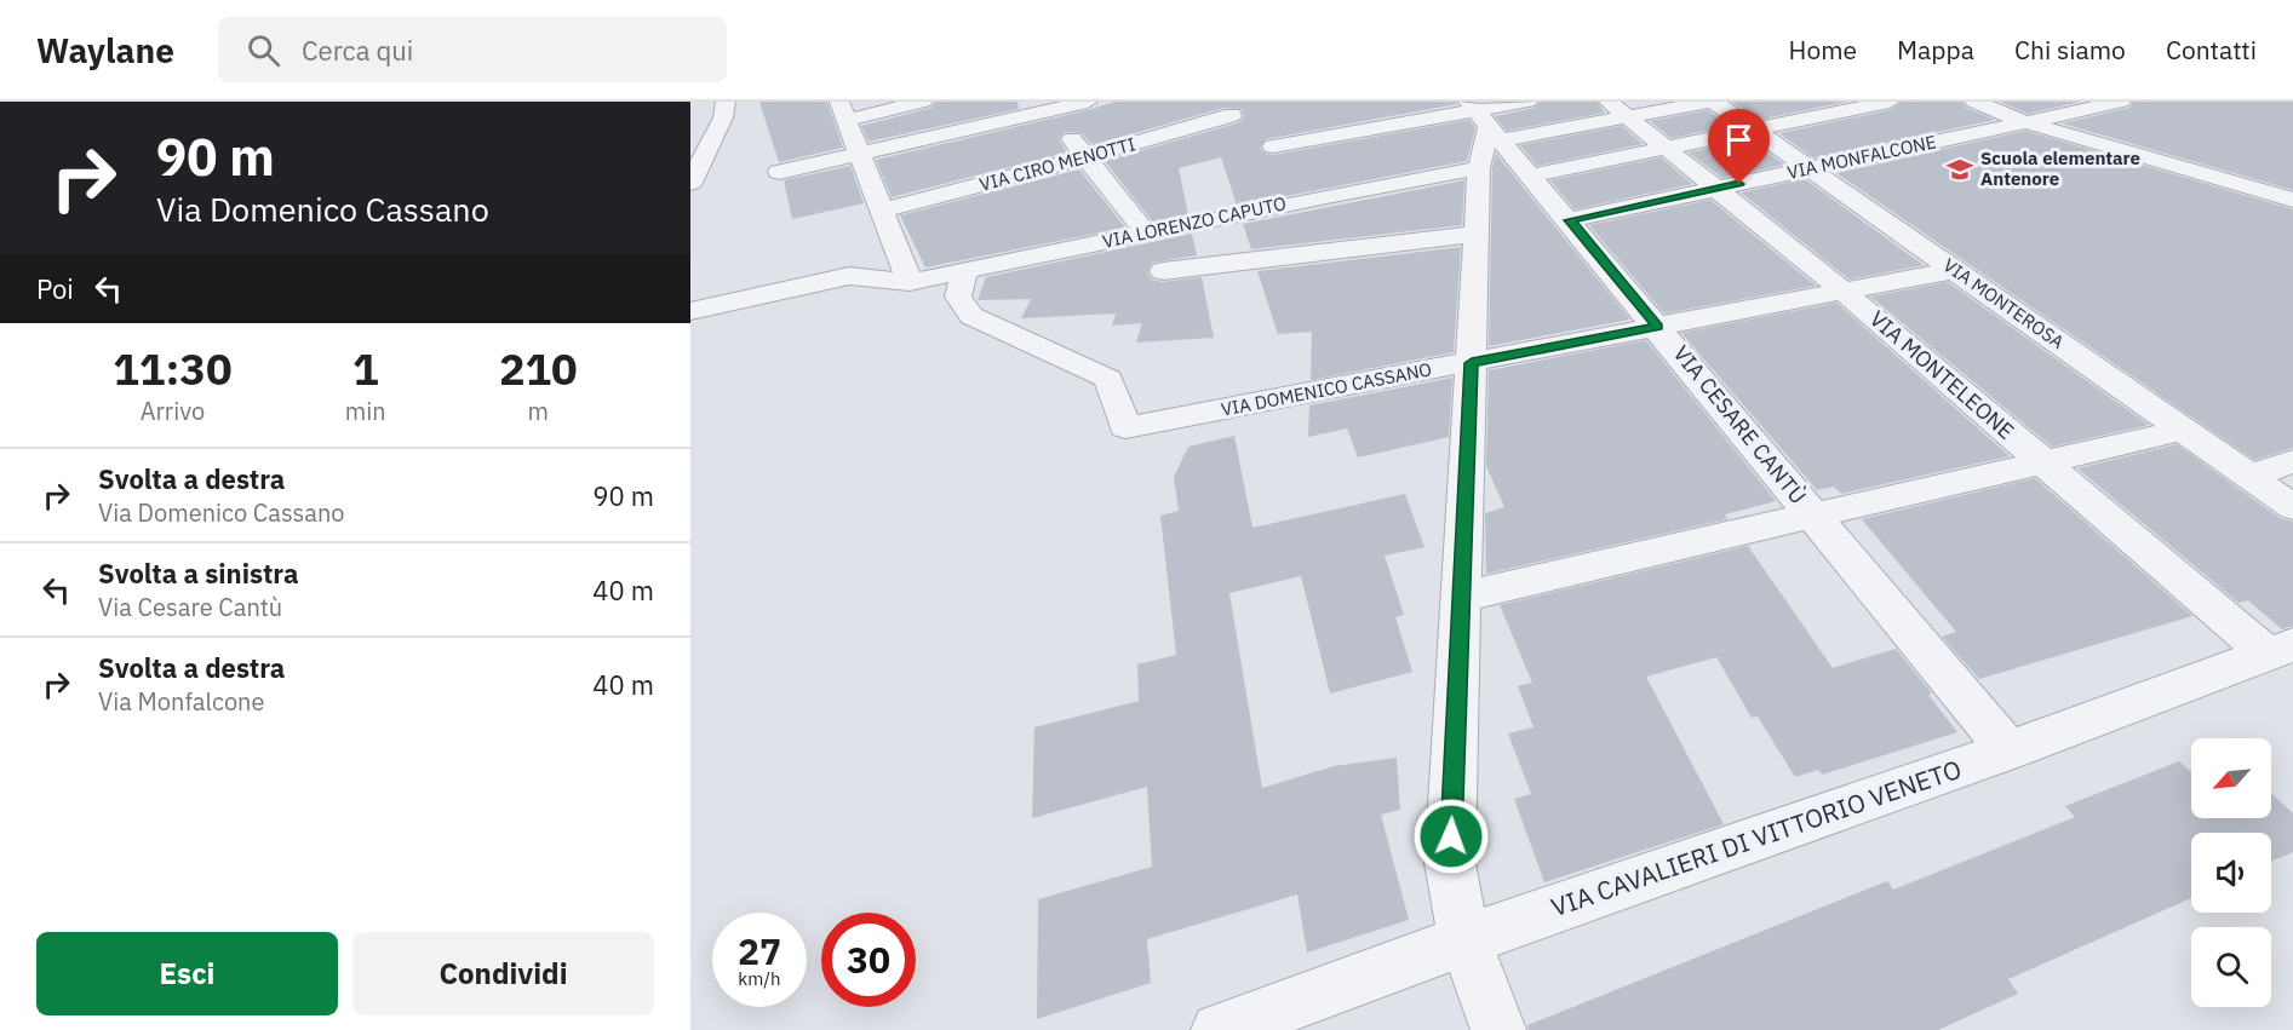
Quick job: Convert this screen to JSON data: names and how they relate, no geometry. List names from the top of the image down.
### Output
{
  "streets": {
    "street": [
      "VIA MONFALCONE",
      "VIA CIRO MENOTTI",
      "VIA LORENZO CAPUTO",
      "VIA MONTEROSA",
      "VIA MONTELEONE",
      "VIA DOMENICO CASSANO",
      "VIA CESARE CANTÙ",
      "VIA CAVALIERI DI VITTORIO VENETO"
    ]
  },
  "crossings": [
    ["VIA MONFALCONE", "VIA MONTEROSA"],
    ["VIA MONFALCONE", "VIA MONTELEONE"],
    ["VIA MONFALCONE", "VIA CESARE CANTÙ"],
    ["VIA LORENZO CAPUTO", "VIA DOMENICO CASSANO"],
    ["VIA LORENZO CAPUTO", "VIA CESARE CANTÙ"],
    ["VIA MONTEROSA", "VIA DOMENICO CASSANO"],
    ["VIA MONTELEONE", "VIA DOMENICO CASSANO"],
    ["VIA MONTELEONE", "VIA CAVALIERI DI VITTORIO VENETO"],
    ["VIA DOMENICO CASSANO", "VIA CESARE CANTÙ"],
    ["VIA CESARE CANTÙ", "VIA CAVALIERI DI VITTORIO VENETO"]
  ],
  "places": {
    "school or university": ["Scuola elementare Antenore"]
  },
  "north": "bottom left",
  "page": {
    "header": "Waylane",
    "search": "Cerca qui",
    "nav": [
      "Home",
      "Mappa",
      "Chi siamo",
      "Contatti"
    ],
    "turn": ["90 m", "Via Domenico Cassano"],
    "then": "Poi",
    "eta": [
      "11:30",
      "Arrivo",
      "1",
      "min",
      "210",
      "m"
    ],
    "list": [
      {
        "name": "Svolta a destra",
        "note": "Via Domenico Cassano",
        "value": "90 m"
      },
      {
        "name": "Svolta a sinistra",
        "note": "Via Cesare Cantù",
        "value": "40 m"
      },
      {
        "name": "Svolta a destra",
        "note": "Via Monfalcone",
        "value": "40 m"
      }
    ],
    "speed": "27 km/h",
    "limit": "30",
    "buttons": ["Esci", "Condividi"]
  }
}
